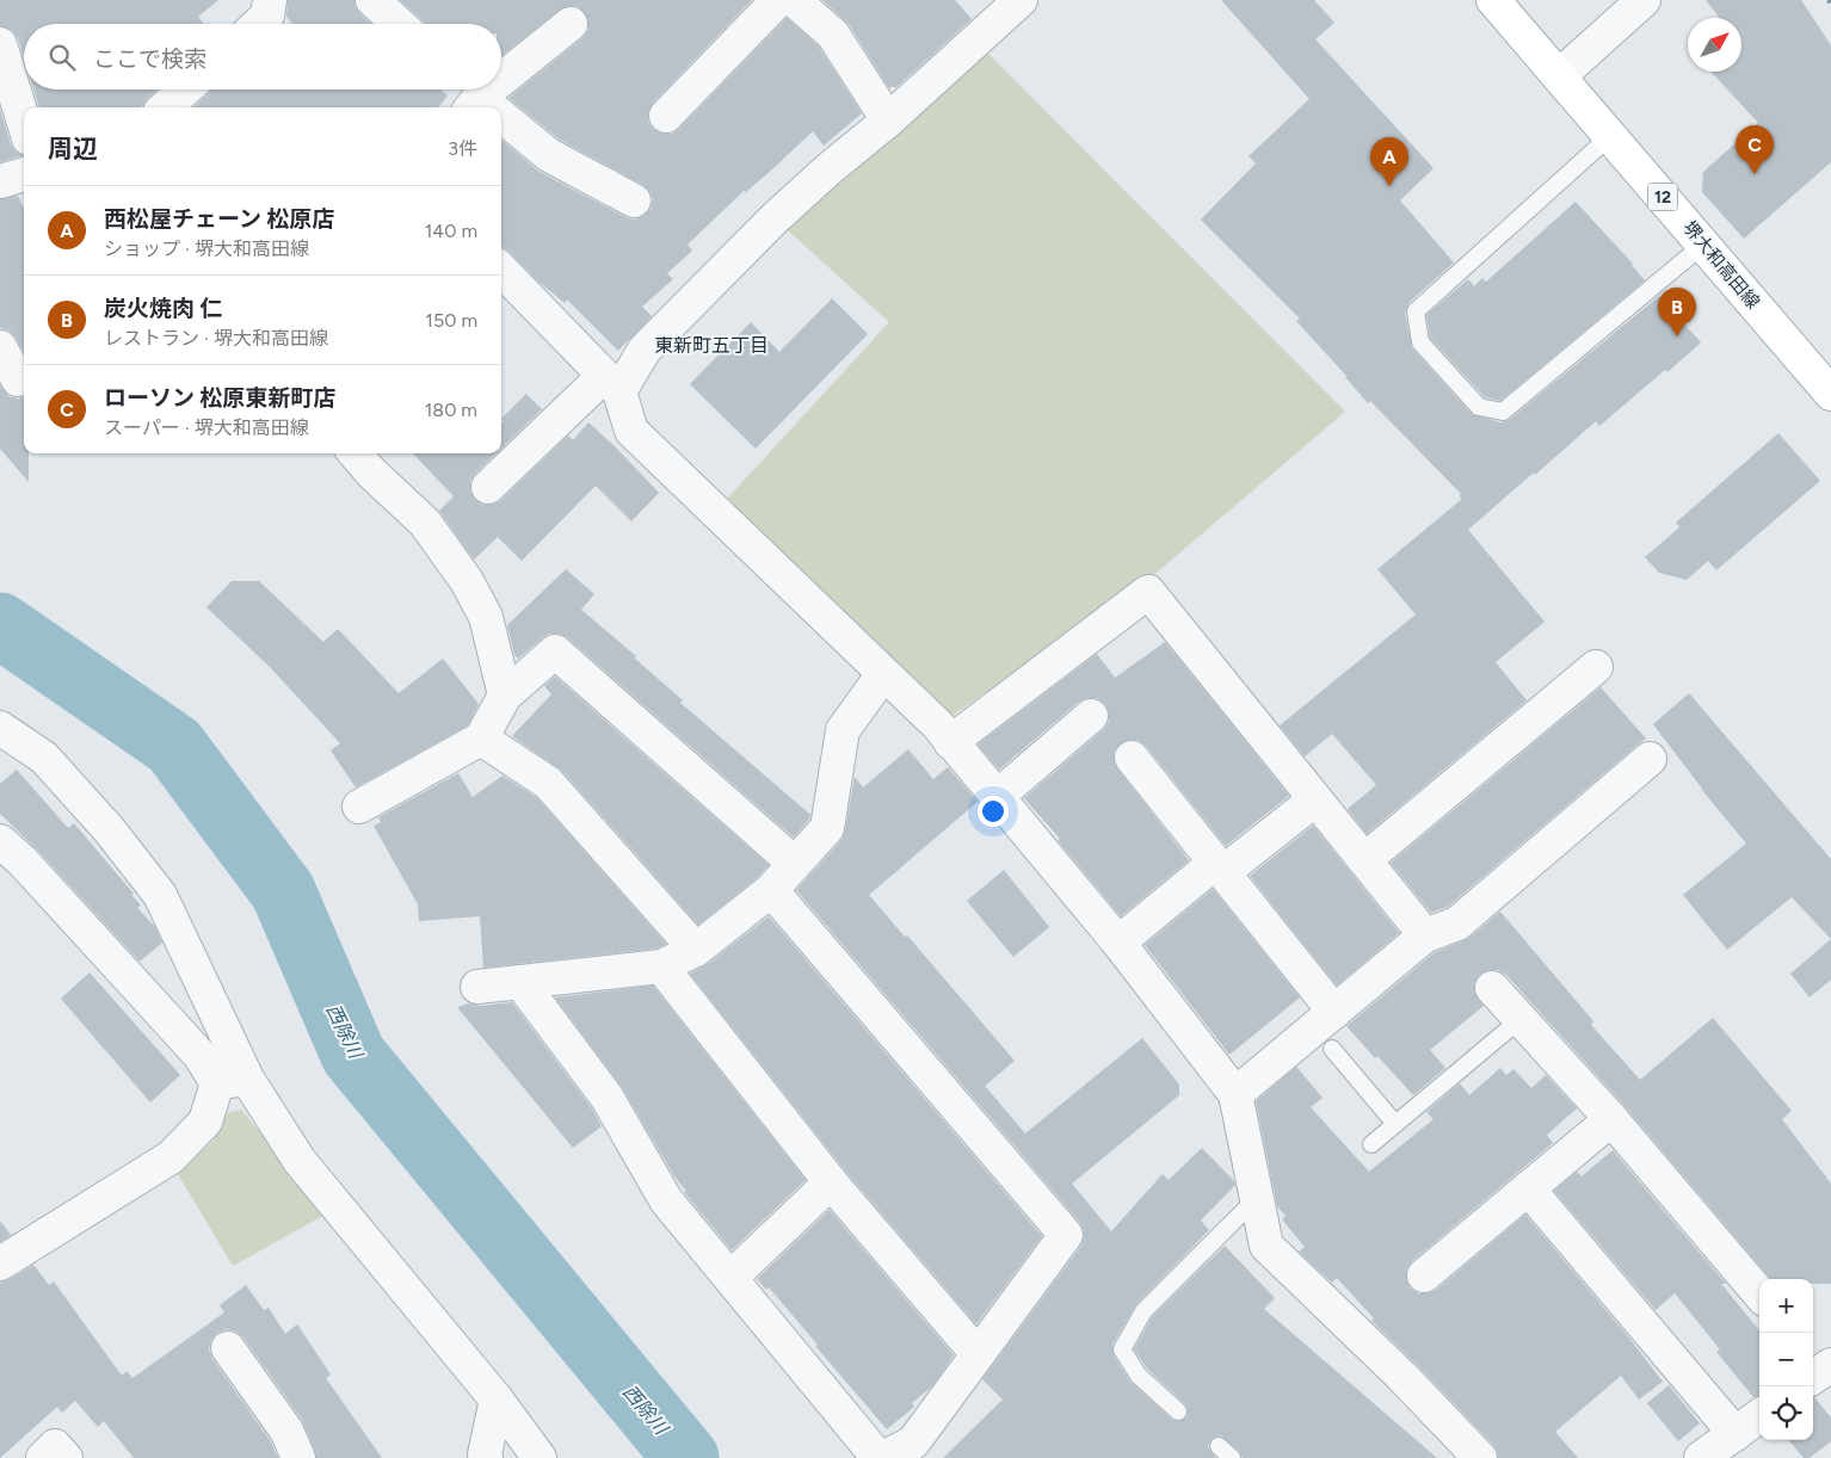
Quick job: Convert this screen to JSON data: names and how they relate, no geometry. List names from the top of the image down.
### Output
{
  "streets": {
    "main road": ["12", "堺大和高田線"]
  },
  "districts": ["東新町五丁目"],
  "water": ["西除川"],
  "north": "top right",
  "page": {
    "search": "ここで検索",
    "heading": ["周辺", "3件"],
    "pins": ["C", "A", "B"],
    "list": [
      {
        "mark": "A",
        "name": "西松屋チェーン 松原店",
        "note": "ショップ · 堺大和高田線",
        "value": "140 m"
      },
      {
        "mark": "B",
        "name": "炭火焼肉 仁",
        "note": "レストラン · 堺大和高田線",
        "value": "150 m"
      },
      {
        "mark": "C",
        "name": "ローソン 松原東新町店",
        "note": "スーパー · 堺大和高田線",
        "value": "180 m"
      }
    ],
    "map_buttons": ["+", "−"]
  }
}
